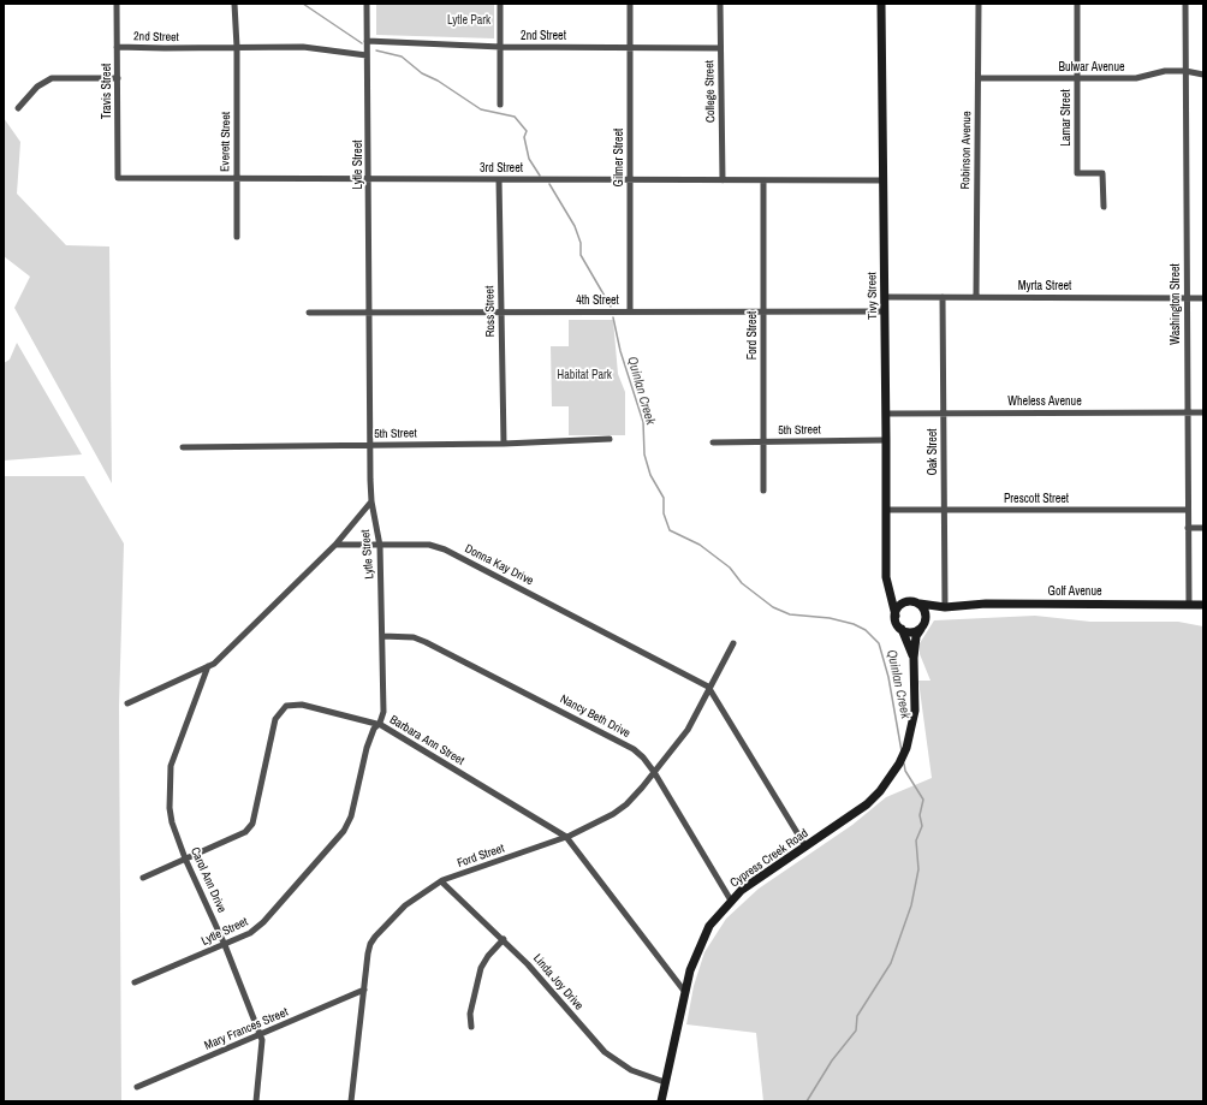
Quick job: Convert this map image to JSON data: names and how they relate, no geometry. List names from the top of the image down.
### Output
{
  "streets": {
    "main road": ["Tivy Street", "Golf Avenue", "Cypress Creek Road"],
    "street": [
      "2nd Street",
      "Bulwar Avenue",
      "Travis Street",
      "College Street",
      "Lamar Street",
      "Everett Street",
      "Robinson Avenue",
      "Gilmer Street",
      "Lytle Street",
      "3rd Street",
      "Myrta Street",
      "4th Street",
      "Washington Street",
      "Ross Street",
      "Ford Street",
      "Wheless Avenue",
      "5th Street",
      "Oak Street",
      "Prescott Street",
      "Donna Kay Drive",
      "Nancy Beth Drive",
      "Barbara Ann Street",
      "Carol Ann Drive",
      "Linda Joy Drive",
      "Mary Frances Street"
    ]
  },
  "crossings": [
    ["2nd Street", "Travis Street"],
    ["2nd Street", "College Street"],
    ["2nd Street", "Everett Street"],
    ["2nd Street", "Gilmer Street"],
    ["2nd Street", "Lytle Street"],
    ["Bulwar Avenue", "Lamar Street"],
    ["Bulwar Avenue", "Robinson Avenue"],
    ["Bulwar Avenue", "Washington Street"],
    ["Travis Street", "3rd Street"],
    ["College Street", "3rd Street"],
    ["Everett Street", "3rd Street"],
    ["Robinson Avenue", "Myrta Street"],
    ["Gilmer Street", "3rd Street"],
    ["Gilmer Street", "4th Street"],
    ["Lytle Street", "3rd Street"],
    ["Lytle Street", "4th Street"],
    ["Lytle Street", "5th Street"],
    ["Lytle Street", "Donna Kay Drive"],
    ["Lytle Street", "Nancy Beth Drive"],
    ["Lytle Street", "Barbara Ann Street"],
    ["Lytle Street", "Carol Ann Drive"],
    ["3rd Street", "Tivy Street"],
    ["3rd Street", "Ross Street"],
    ["3rd Street", "Ford Street"],
    ["Myrta Street", "Tivy Street"],
    ["Myrta Street", "Washington Street"],
    ["Myrta Street", "Oak Street"],
    ["Tivy Street", "4th Street"],
    ["Tivy Street", "Wheless Avenue"],
    ["Tivy Street", "5th Street"],
    ["Tivy Street", "Prescott Street"],
    ["Tivy Street", "Golf Avenue"],
    ["Tivy Street", "Cypress Creek Road"],
    ["4th Street", "Ross Street"],
    ["4th Street", "Ford Street"],
    ["Washington Street", "Wheless Avenue"],
    ["Washington Street", "Prescott Street"],
    ["Washington Street", "Golf Avenue"],
    ["Ross Street", "5th Street"],
    ["Ford Street", "5th Street"],
    ["Ford Street", "Donna Kay Drive"],
    ["Ford Street", "Nancy Beth Drive"],
    ["Ford Street", "Barbara Ann Street"],
    ["Ford Street", "Linda Joy Drive"],
    ["Ford Street", "Mary Frances Street"],
    ["Wheless Avenue", "Oak Street"],
    ["Oak Street", "Prescott Street"],
    ["Oak Street", "Golf Avenue"],
    ["Donna Kay Drive", "Cypress Creek Road"],
    ["Golf Avenue", "Cypress Creek Road"],
    ["Nancy Beth Drive", "Cypress Creek Road"],
    ["Barbara Ann Street", "Cypress Creek Road"],
    ["Barbara Ann Street", "Carol Ann Drive"],
    ["Cypress Creek Road", "Linda Joy Drive"],
    ["Carol Ann Drive", "Mary Frances Street"]
  ],
  "water": ["Quinlan Creek"],
  "parks": ["Lytle Park", "Habitat Park"]
}
